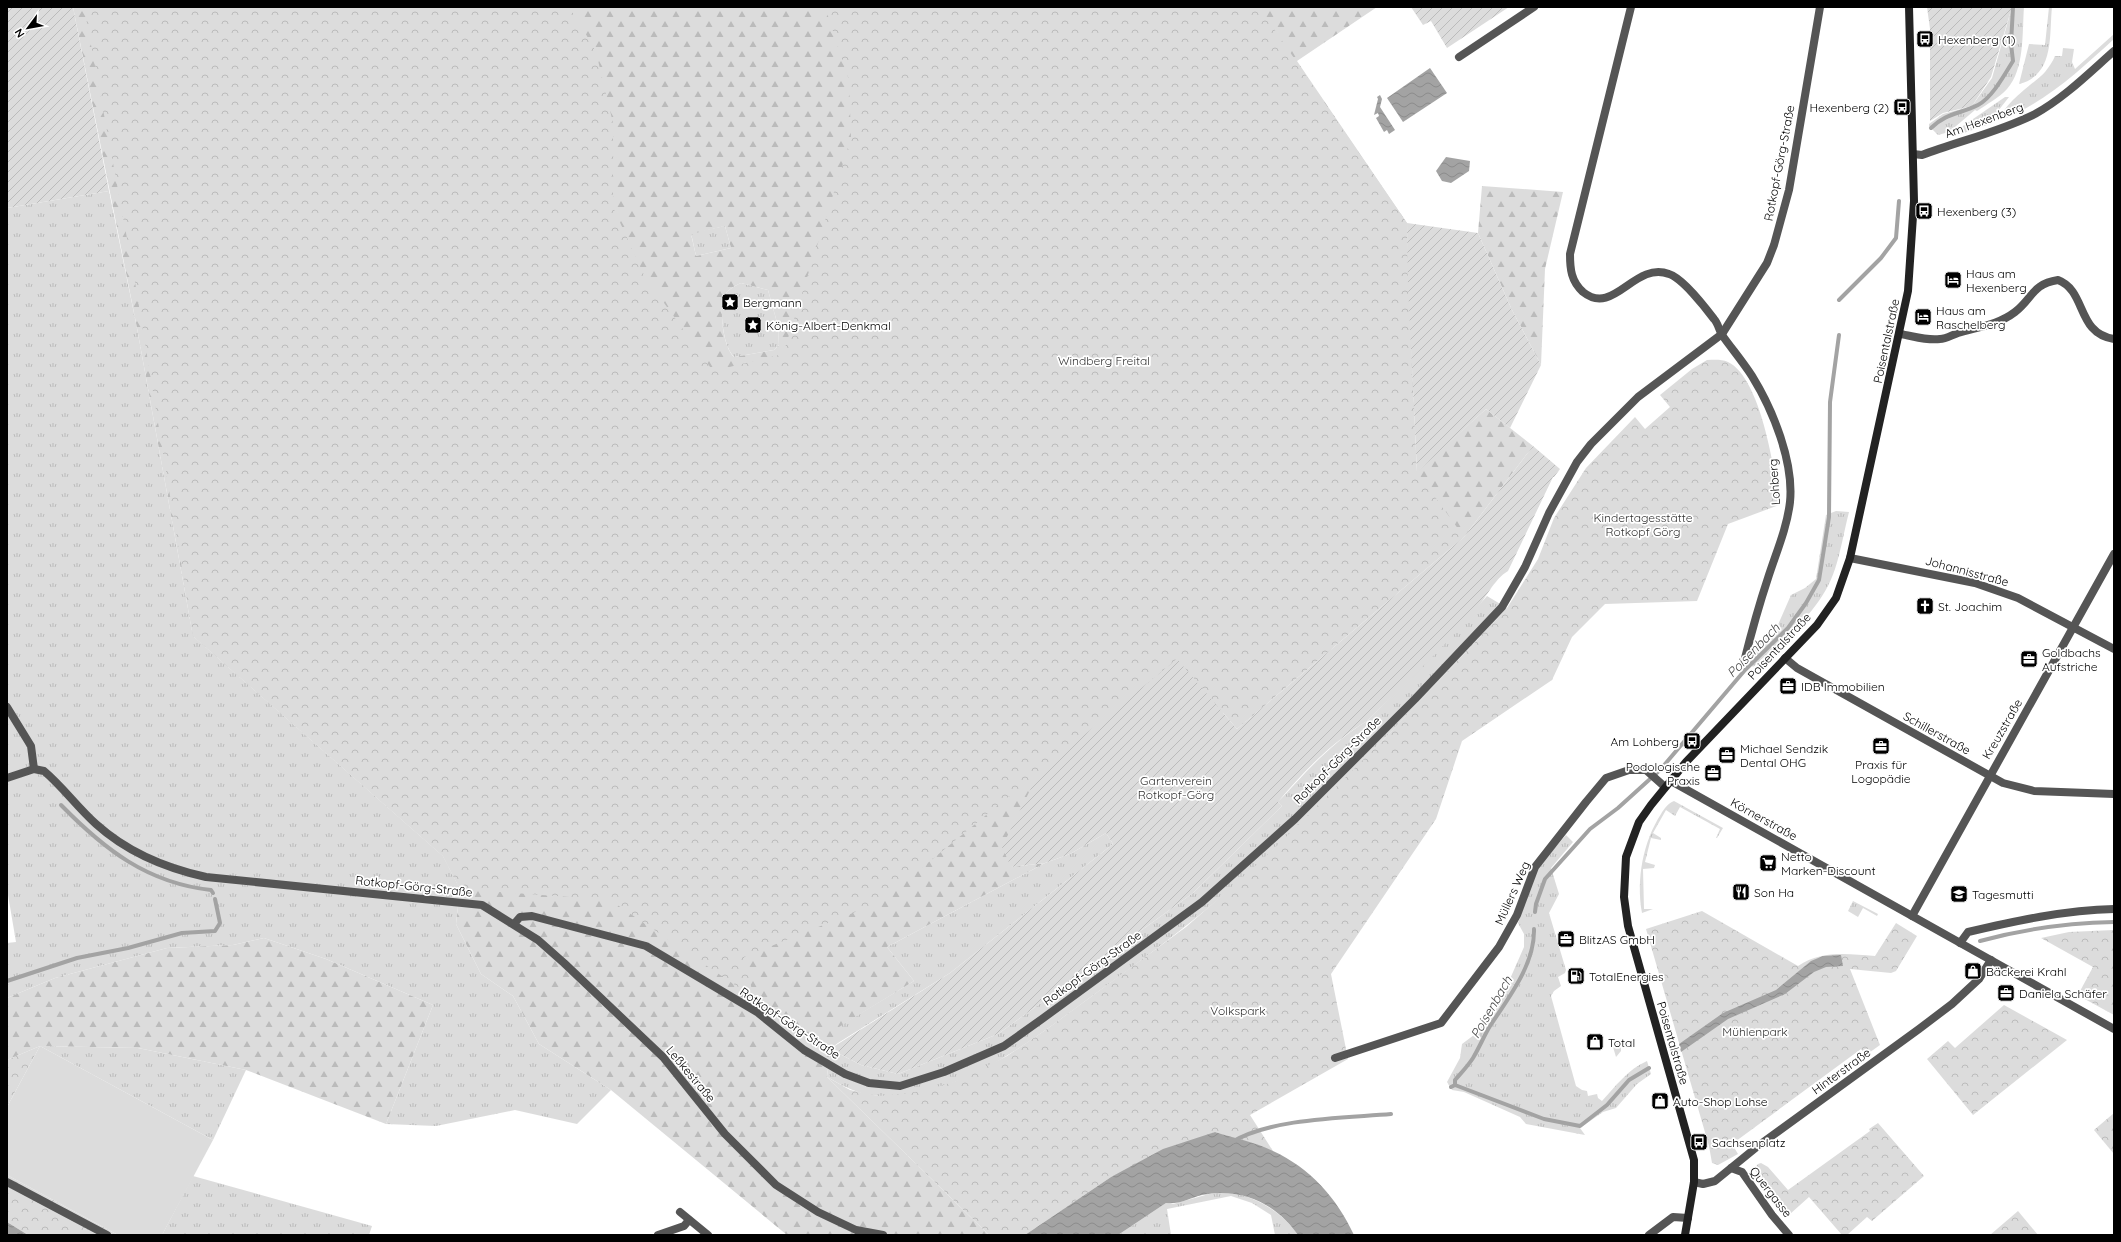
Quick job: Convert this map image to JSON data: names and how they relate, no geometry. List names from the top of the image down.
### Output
{
  "streets": {
    "main road": ["Poisentalstraße"],
    "street": [
      "Am Hexenberg",
      "Rotkopf-Görg-Straße",
      "Lohberg",
      "Johannisstraße",
      "Kreuzstraße",
      "Schillerstraße",
      "Körnerstraße",
      "Müllers Weg",
      "Hinterstraße",
      "Leßkestraße",
      "Quergasse"
    ]
  },
  "crossings": [
    ["Am Hexenberg", "Poisentalstraße"],
    ["Rotkopf-Görg-Straße", "Lohberg"],
    ["Rotkopf-Görg-Straße", "Leßkestraße"],
    ["Poisentalstraße", "Johannisstraße"],
    ["Poisentalstraße", "Schillerstraße"],
    ["Poisentalstraße", "Körnerstraße"],
    ["Poisentalstraße", "Müllers Weg"],
    ["Poisentalstraße", "Hinterstraße"],
    ["Johannisstraße", "Kreuzstraße"],
    ["Kreuzstraße", "Schillerstraße"],
    ["Kreuzstraße", "Körnerstraße"],
    ["Körnerstraße", "Müllers Weg"],
    ["Körnerstraße", "Hinterstraße"],
    ["Hinterstraße", "Quergasse"]
  ],
  "water": ["Poisenbach"],
  "parks": [
    "Windberg Freital",
    "Kindertagesstätte Rotkopf Görg",
    "Gartenverein Rotkopf-Görg",
    "Volkspark",
    "Mühlenpark"
  ],
  "places": {
    "bus stop": [
      "Hexenberg (1)",
      "Hexenberg (2)",
      "Hexenberg (3)",
      "Am Lohberg",
      "Sachsenplatz"
    ],
    "hotel": ["Haus am Hexenberg", "Haus am Raschelberg"],
    "place": ["Bergmann", "König-Albert-Denkmal"],
    "church": ["St. Joachim"],
    "office": [
      "Goldbachs Aufstriche",
      "IDB Immobilien",
      "Praxis für Logopädie",
      "Michael Sendzik Dental OHG",
      "Podologische Praxis",
      "BlitzAS GmbH",
      "Daniela Schäfer"
    ],
    "supermarket": ["Netto Marken-Discount"],
    "restaurant": ["Son Ha"],
    "school or university": ["Tagesmutti"],
    "shop": ["Bäckerei Krahl", "Total", "Auto-Shop Lohse"],
    "fuel station": ["TotalEnergies"]
  },
  "north": "bottom left"
}
